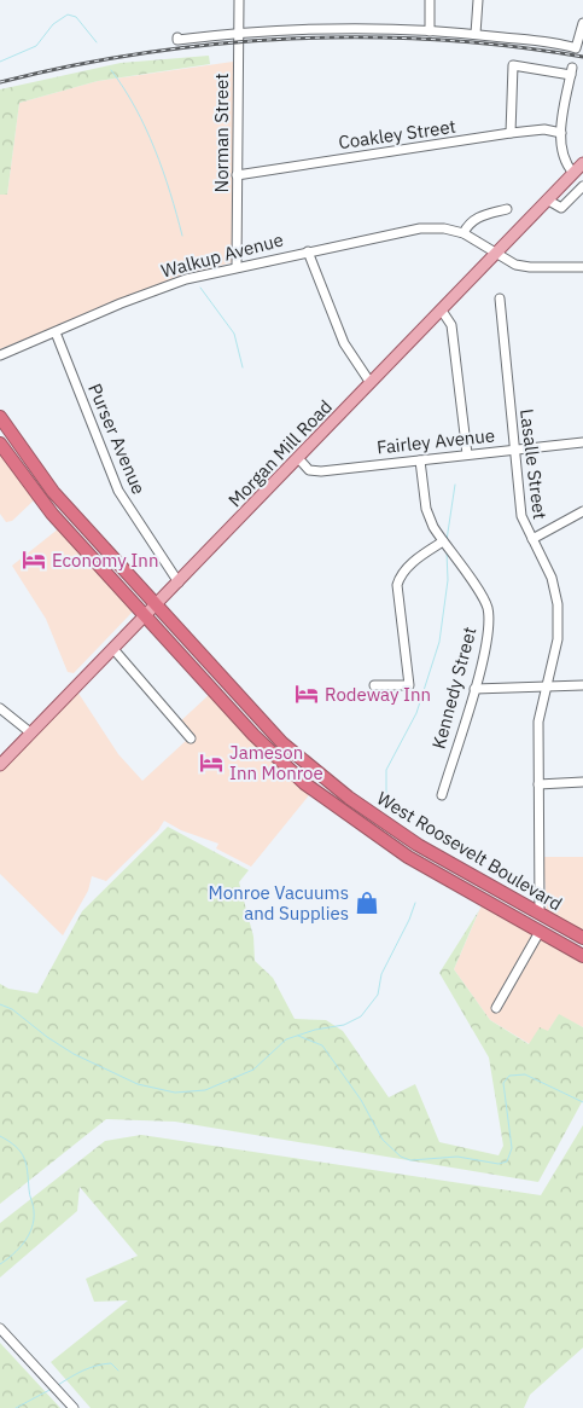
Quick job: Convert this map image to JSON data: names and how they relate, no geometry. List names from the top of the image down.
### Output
{
  "streets": {
    "highway": ["West Roosevelt Boulevard"],
    "main road": ["Morgan Mill Road"],
    "street": [
      "Norman Street",
      "Coakley Street",
      "Walkup Avenue",
      "Purser Avenue",
      "Fairley Avenue",
      "Lasalle Street",
      "Kennedy Street"
    ]
  },
  "crossings": [
    ["Norman Street", "Coakley Street"],
    ["Norman Street", "Walkup Avenue"],
    ["Walkup Avenue", "Purser Avenue"],
    ["Walkup Avenue", "Morgan Mill Road"],
    ["Purser Avenue", "Morgan Mill Road"],
    ["Fairley Avenue", "Morgan Mill Road"],
    ["Fairley Avenue", "Lasalle Street"],
    ["Fairley Avenue", "Kennedy Street"],
    ["Morgan Mill Road", "West Roosevelt Boulevard"],
    ["Lasalle Street", "West Roosevelt Boulevard"]
  ],
  "places": {
    "hotel": ["Economy Inn", "Rodeway Inn", "Jameson Inn Monroe"],
    "shop": ["Monroe Vacuums and Supplies"]
  }
}
